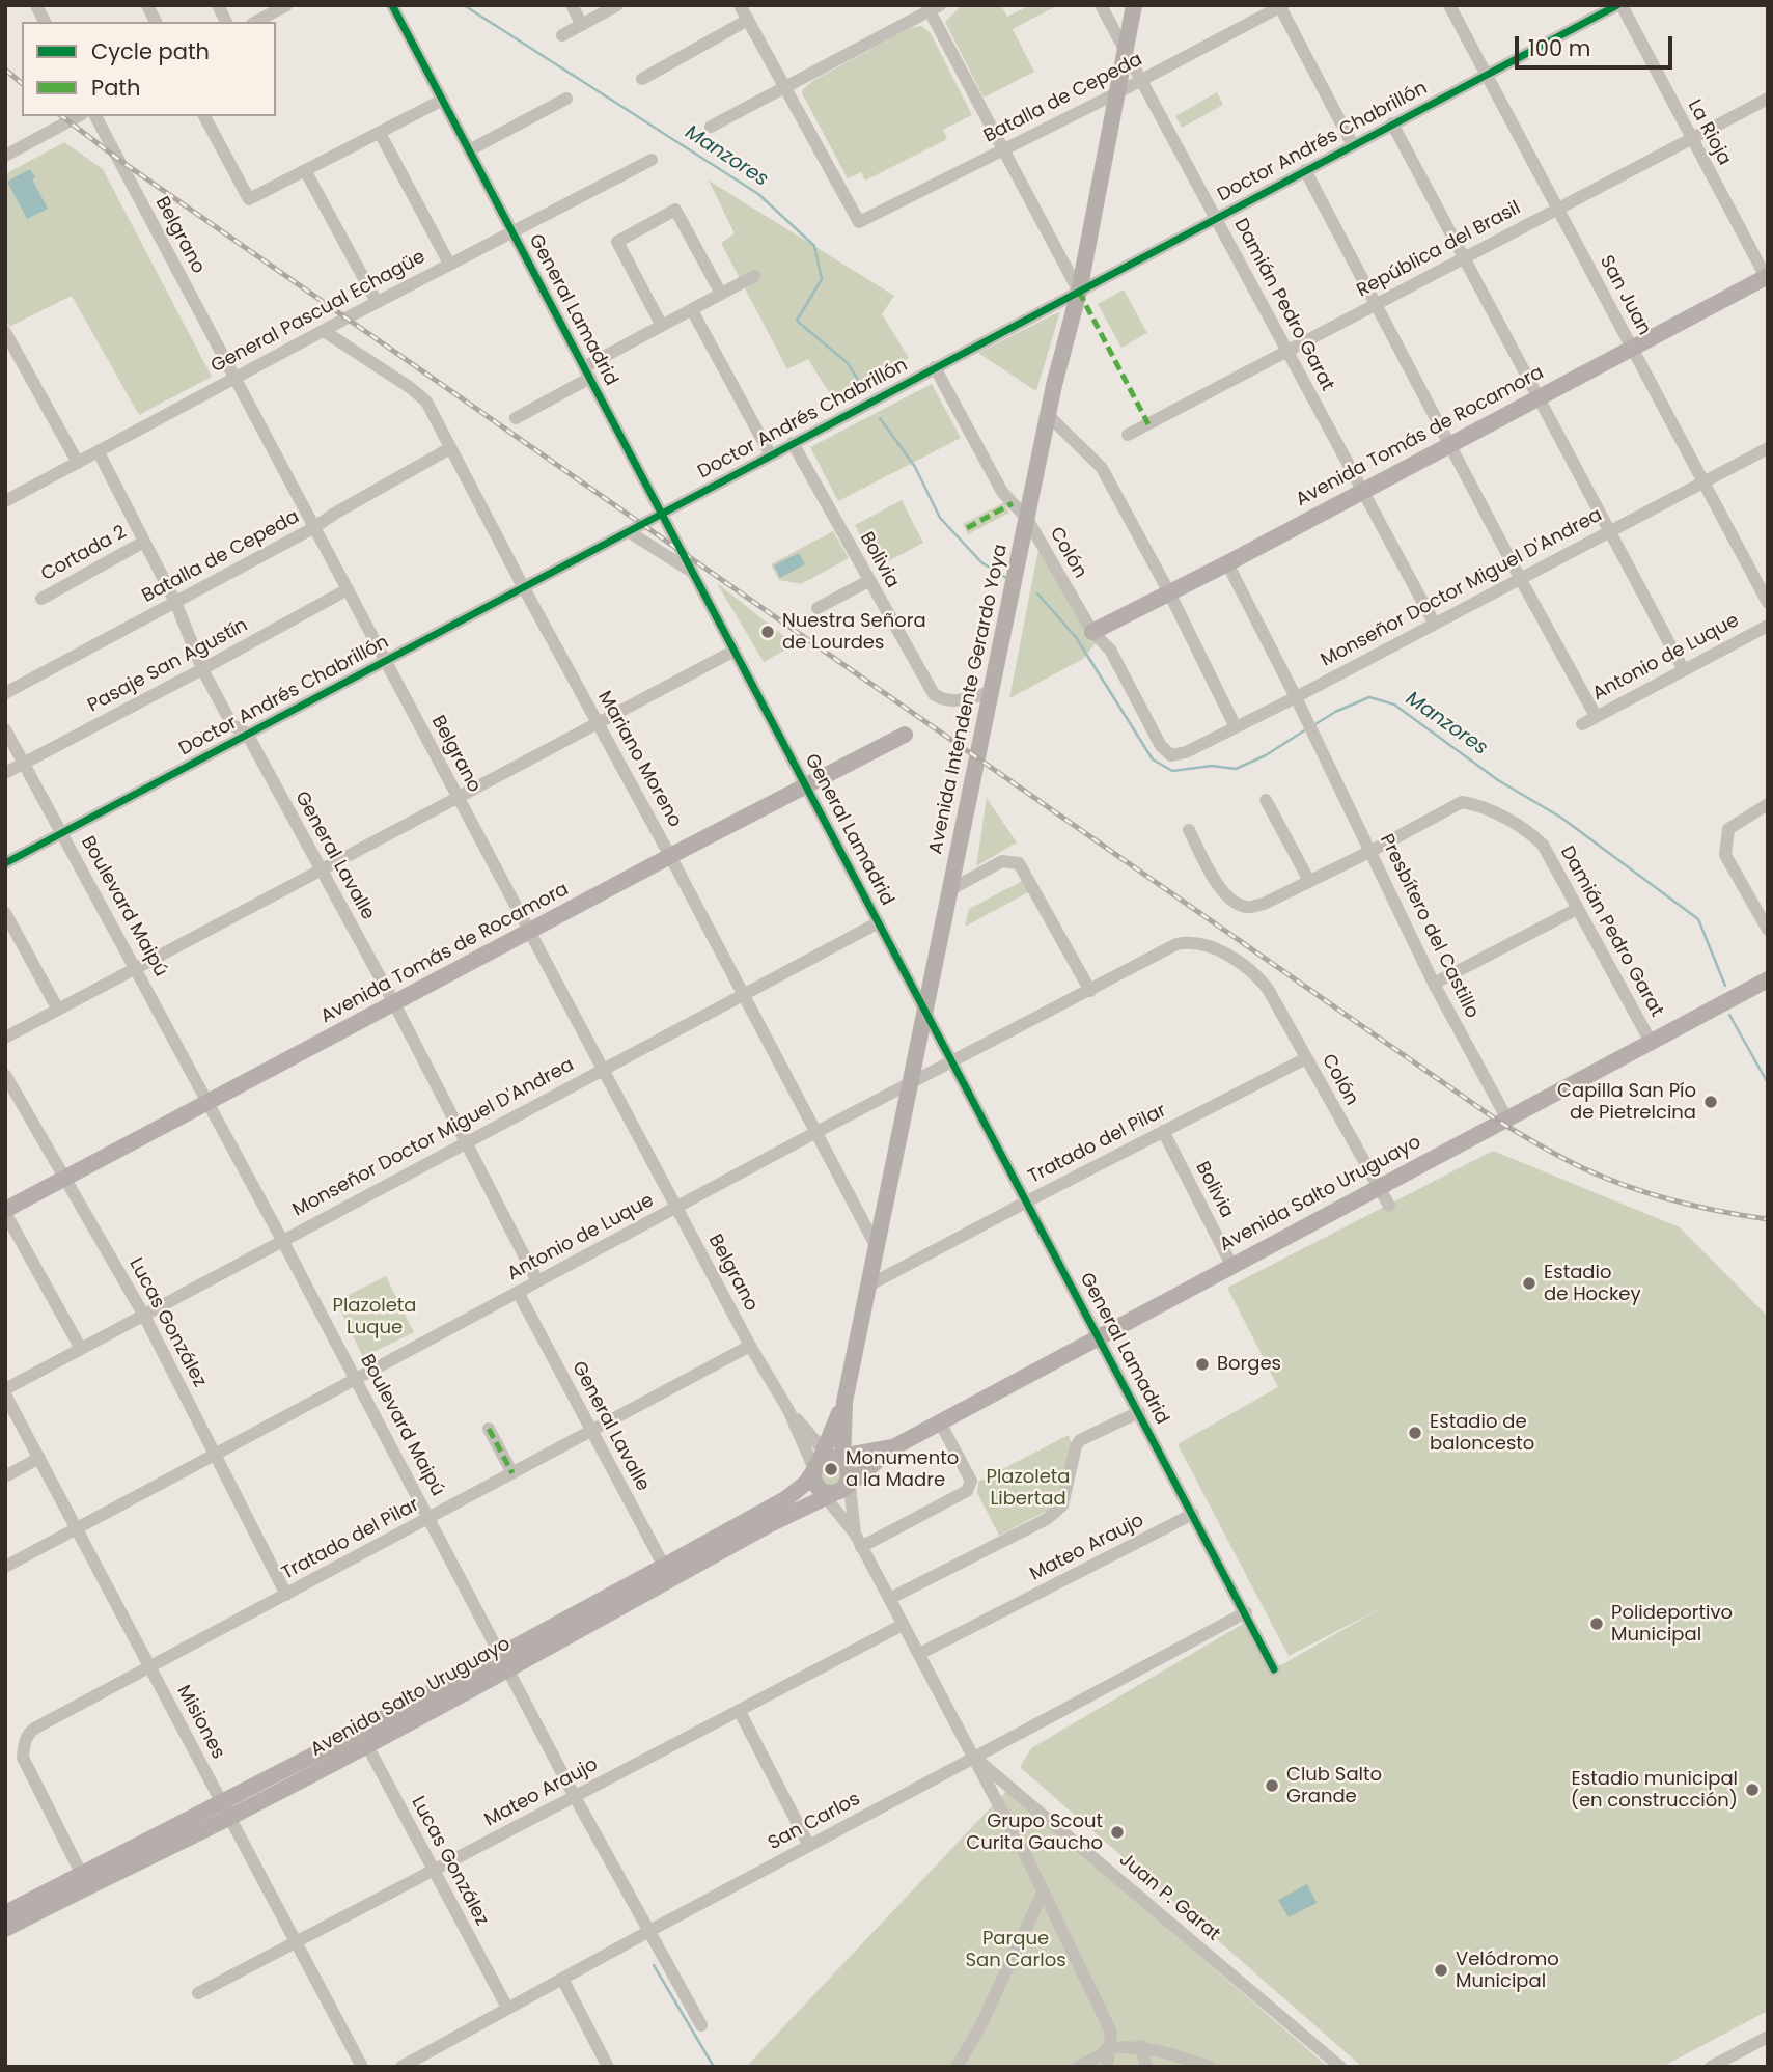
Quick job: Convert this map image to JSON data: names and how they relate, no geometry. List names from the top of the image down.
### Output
{
  "streets": {
    "main road": ["Avenida Tomás de Rocamora", "Avenida Intendente Gerardo Yoya", "Avenida Salto Uruguayo"],
    "street": [
      "Batalla de Cepeda",
      "La Rioja",
      "Doctor Andrés Chabrillón",
      "Belgrano",
      "República del Brasil",
      "San Juan",
      "Damián Pedro Garat",
      "General Lamadrid",
      "General Pascual Echagüe",
      "Colón",
      "Cortada 2",
      "Bolivia",
      "Monseñor Doctor Miguel D'Andrea",
      "Antonio de Luque",
      "Pasaje San Agustín",
      "Mariano Moreno",
      "General Lavalle",
      "Boulevard Maipú",
      "Presbítero del Castillo",
      "Tratado del Pilar",
      "Lucas González",
      "Mateo Araujo",
      "Misiones",
      "San Carlos",
      "Juan P. Garat"
    ]
  },
  "crossings": [
    ["Batalla de Cepeda", "Belgrano"],
    ["Batalla de Cepeda", "Damián Pedro Garat"],
    ["Batalla de Cepeda", "Avenida Intendente Gerardo Yoya"],
    ["Batalla de Cepeda", "Mariano Moreno"],
    ["Batalla de Cepeda", "General Lavalle"],
    ["La Rioja", "Doctor Andrés Chabrillón"],
    ["La Rioja", "República del Brasil"],
    ["La Rioja", "Avenida Tomás de Rocamora"],
    ["Doctor Andrés Chabrillón", "Belgrano"],
    ["Doctor Andrés Chabrillón", "San Juan"],
    ["Doctor Andrés Chabrillón", "Damián Pedro Garat"],
    ["Doctor Andrés Chabrillón", "General Lamadrid"],
    ["Doctor Andrés Chabrillón", "Colón"],
    ["Doctor Andrés Chabrillón", "Bolivia"],
    ["Doctor Andrés Chabrillón", "Avenida Intendente Gerardo Yoya"],
    ["Doctor Andrés Chabrillón", "Mariano Moreno"],
    ["Doctor Andrés Chabrillón", "General Lavalle"],
    ["Doctor Andrés Chabrillón", "Boulevard Maipú"],
    ["Belgrano", "General Pascual Echagüe"],
    ["Belgrano", "Avenida Tomás de Rocamora"],
    ["Belgrano", "Monseñor Doctor Miguel D'Andrea"],
    ["Belgrano", "Antonio de Luque"],
    ["Belgrano", "Pasaje San Agustín"],
    ["Belgrano", "Avenida Intendente Gerardo Yoya"],
    ["Belgrano", "Tratado del Pilar"],
    ["Belgrano", "Avenida Salto Uruguayo"],
    ["Belgrano", "Mateo Araujo"],
    ["Belgrano", "San Carlos"],
    ["Belgrano", "Juan P. Garat"],
    ["República del Brasil", "San Juan"],
    ["República del Brasil", "Damián Pedro Garat"],
    ["San Juan", "Avenida Tomás de Rocamora"],
    ["San Juan", "Monseñor Doctor Miguel D'Andrea"],
    ["Damián Pedro Garat", "Avenida Tomás de Rocamora"],
    ["Damián Pedro Garat", "Monseñor Doctor Miguel D'Andrea"],
    ["Damián Pedro Garat", "Avenida Intendente Gerardo Yoya"],
    ["Damián Pedro Garat", "Presbítero del Castillo"],
    ["Damián Pedro Garat", "Avenida Salto Uruguayo"],
    ["General Lamadrid", "General Pascual Echagüe"],
    ["General Lamadrid", "Avenida Tomás de Rocamora"],
    ["General Lamadrid", "Monseñor Doctor Miguel D'Andrea"],
    ["General Lamadrid", "Antonio de Luque"],
    ["General Lamadrid", "Avenida Intendente Gerardo Yoya"],
    ["General Lamadrid", "Tratado del Pilar"],
    ["General Lamadrid", "Avenida Salto Uruguayo"],
    ["General Lamadrid", "Mateo Araujo"],
    ["General Lamadrid", "San Carlos"],
    ["General Pascual Echagüe", "Mariano Moreno"],
    ["General Pascual Echagüe", "General Lavalle"],
    ["Avenida Tomás de Rocamora", "Colón"],
    ["Avenida Tomás de Rocamora", "Mariano Moreno"],
    ["Avenida Tomás de Rocamora", "General Lavalle"],
    ["Avenida Tomás de Rocamora", "Boulevard Maipú"],
    ["Avenida Tomás de Rocamora", "Lucas González"],
    ["Colón", "Monseñor Doctor Miguel D'Andrea"],
    ["Colón", "Antonio de Luque"],
    ["Colón", "Avenida Intendente Gerardo Yoya"],
    ["Colón", "Tratado del Pilar"],
    ["Colón", "Avenida Salto Uruguayo"],
    ["Cortada 2", "General Lavalle"],
    ["Bolivia", "Avenida Intendente Gerardo Yoya"],
    ["Bolivia", "Tratado del Pilar"],
    ["Bolivia", "Avenida Salto Uruguayo"],
    ["Monseñor Doctor Miguel D'Andrea", "Mariano Moreno"],
    ["Monseñor Doctor Miguel D'Andrea", "General Lavalle"],
    ["Monseñor Doctor Miguel D'Andrea", "Boulevard Maipú"],
    ["Monseñor Doctor Miguel D'Andrea", "Presbítero del Castillo"],
    ["Monseñor Doctor Miguel D'Andrea", "Lucas González"],
    ["Antonio de Luque", "Avenida Intendente Gerardo Yoya"],
    ["Antonio de Luque", "Mariano Moreno"],
    ["Antonio de Luque", "General Lavalle"],
    ["Antonio de Luque", "Boulevard Maipú"],
    ["Antonio de Luque", "Lucas González"],
    ["Antonio de Luque", "Misiones"],
    ["Pasaje San Agustín", "General Lavalle"],
    ["Pasaje San Agustín", "Boulevard Maipú"],
    ["Avenida Intendente Gerardo Yoya", "Mariano Moreno"],
    ["Avenida Intendente Gerardo Yoya", "Tratado del Pilar"],
    ["Avenida Intendente Gerardo Yoya", "Avenida Salto Uruguayo"],
    ["General Lavalle", "Tratado del Pilar"],
    ["General Lavalle", "Avenida Salto Uruguayo"],
    ["Boulevard Maipú", "Tratado del Pilar"],
    ["Boulevard Maipú", "Avenida Salto Uruguayo"],
    ["Boulevard Maipú", "Mateo Araujo"],
    ["Boulevard Maipú", "San Carlos"],
    ["Presbítero del Castillo", "Avenida Salto Uruguayo"],
    ["Tratado del Pilar", "Avenida Salto Uruguayo"],
    ["Tratado del Pilar", "Lucas González"],
    ["Tratado del Pilar", "Misiones"],
    ["Avenida Salto Uruguayo", "Lucas González"],
    ["Avenida Salto Uruguayo", "Misiones"],
    ["Lucas González", "Mateo Araujo"],
    ["Lucas González", "San Carlos"],
    ["Mateo Araujo", "Misiones"],
    ["San Carlos", "Juan P. Garat"]
  ],
  "water": ["Manzores"],
  "parks": ["Plazoleta Luque", "Plazoleta Libertad", "Parque San Carlos"],
  "places": [
    "Nuestra Señora de Lourdes",
    "Capilla San Pío de Pietrelcina",
    "Estadio de Hockey",
    "Borges",
    "Estadio de baloncesto",
    "Monumento a la Madre",
    "Polideportivo Municipal",
    "Club Salto Grande",
    "Estadio municipal (en construcción)",
    "Grupo Scout Curita Gaucho",
    "Velódromo Municipal"
  ],
  "legend": ["Cycle path", "Path"],
  "scale_bar": "100 m"
}
